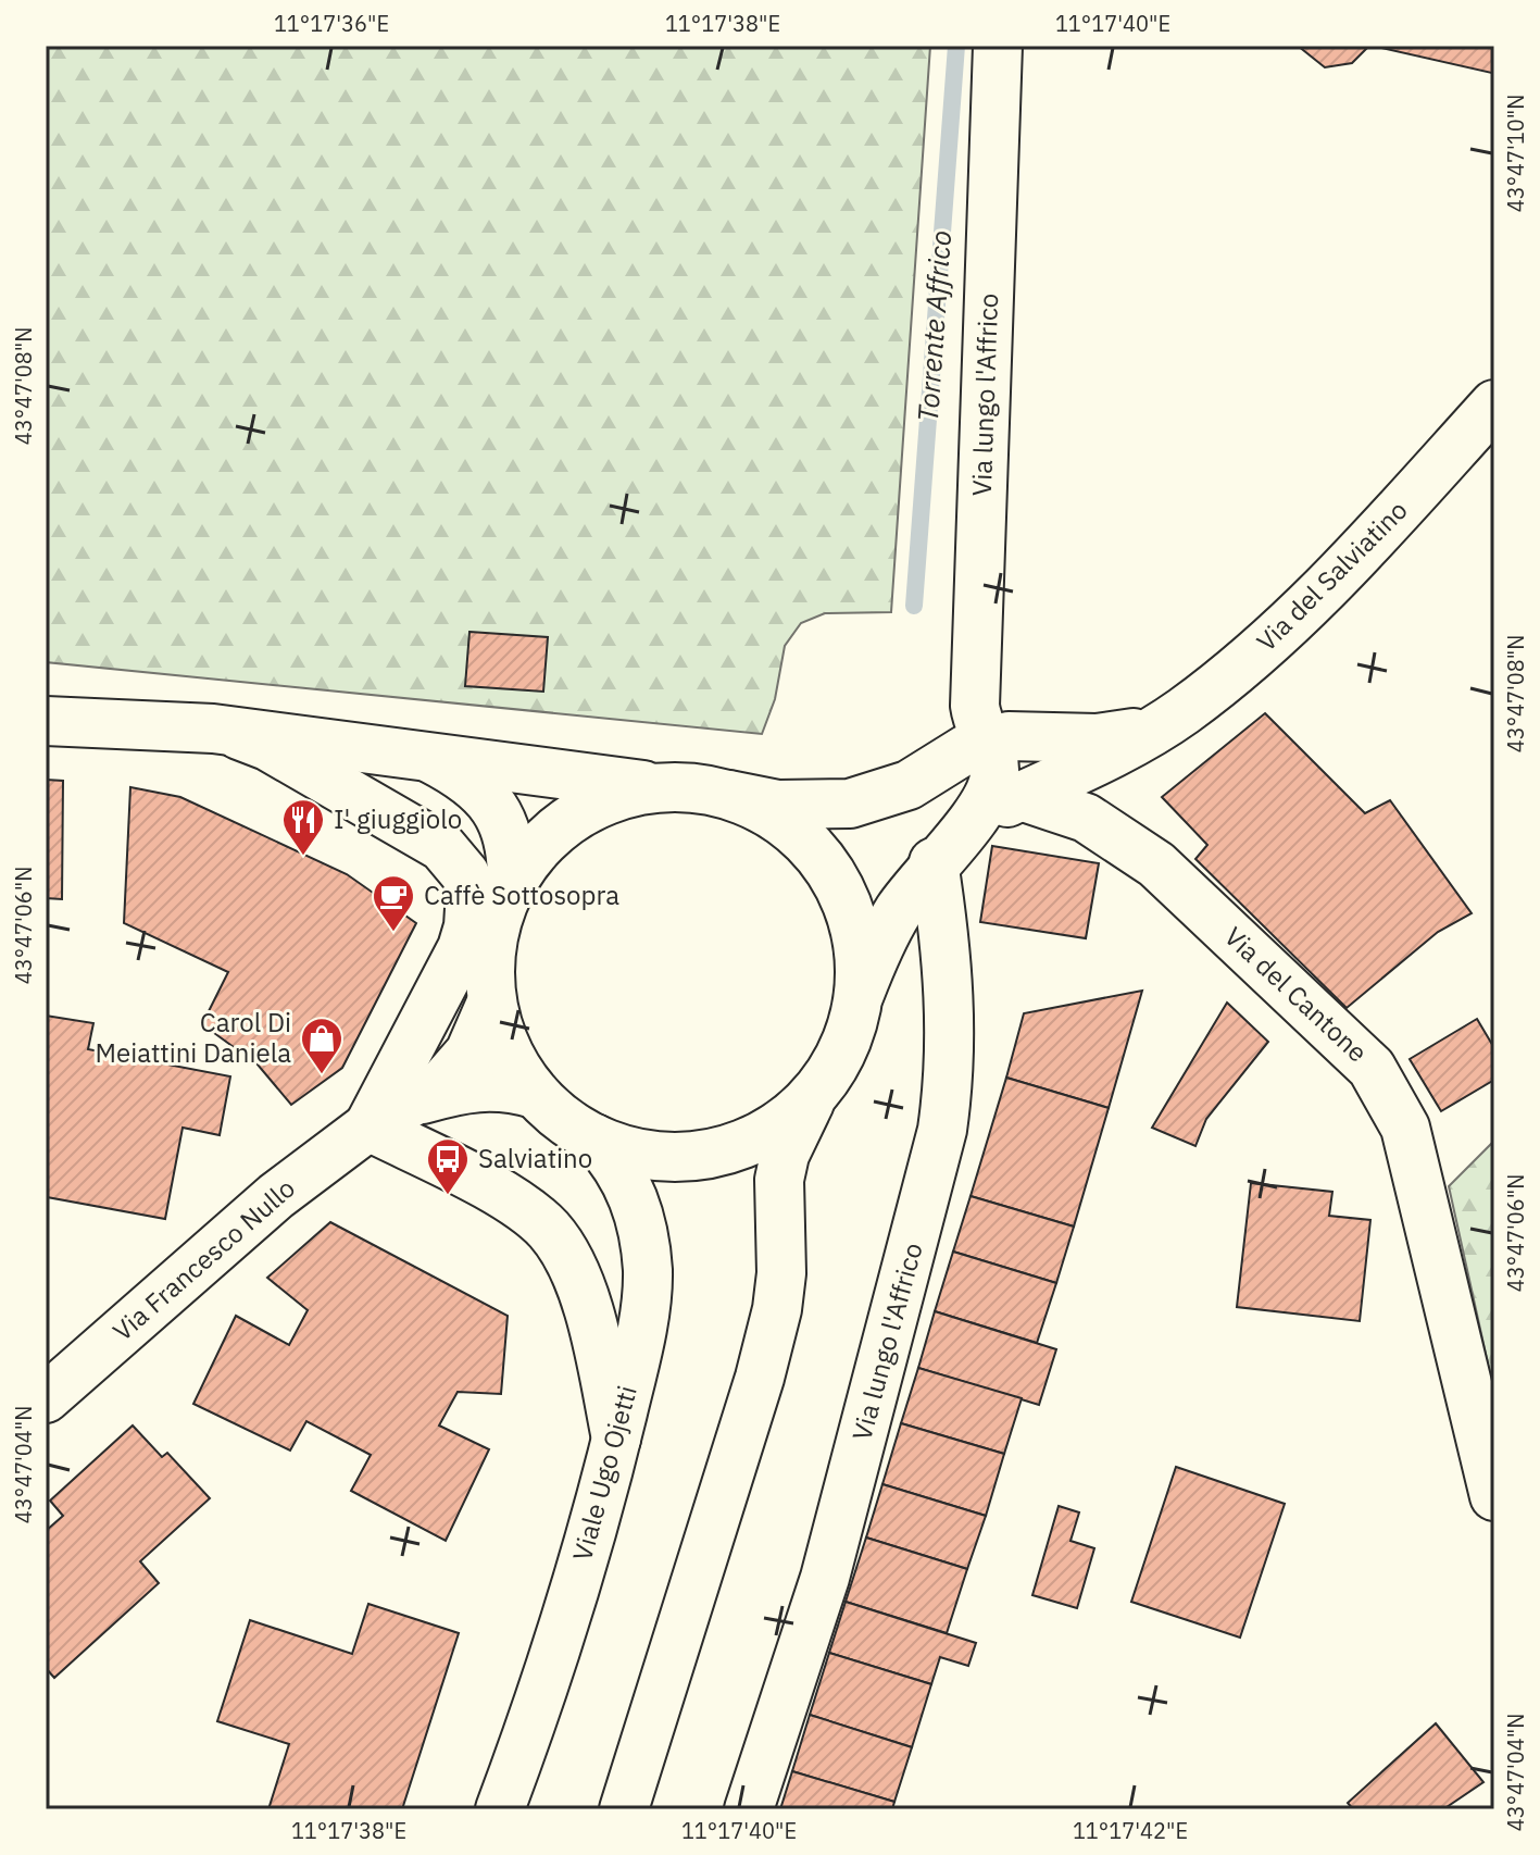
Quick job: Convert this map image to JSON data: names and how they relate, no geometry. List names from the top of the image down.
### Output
{
  "streets": {
    "street": [
      "Via lungo l'Affrico",
      "Via del Salviatino",
      "Via del Cantone",
      "Via Francesco Nullo",
      "Viale Ugo Ojetti"
    ]
  },
  "crossings": [
    ["Via lungo l'Affrico", "Via del Salviatino"],
    ["Via lungo l'Affrico", "Via Francesco Nullo"],
    ["Via lungo l'Affrico", "Viale Ugo Ojetti"],
    ["Via del Salviatino", "Via del Cantone"]
  ],
  "water": ["Torrente Affrico"],
  "places": {
    "restaurant": ["I' giuggiolo"],
    "cafe": ["Caffè Sottosopra"],
    "shop": ["Carol Di Meiattini Daniela"],
    "bus stop": ["Salviatino"]
  },
  "coordinates": [
    "11°17'36\"E",
    "11°17'38\"E",
    "11°17'40\"E",
    "43°47'10\"N",
    "43°47'08\"N",
    "43°47'06\"N",
    "43°47'04\"N",
    "11°17'42\"E"
  ]
}
